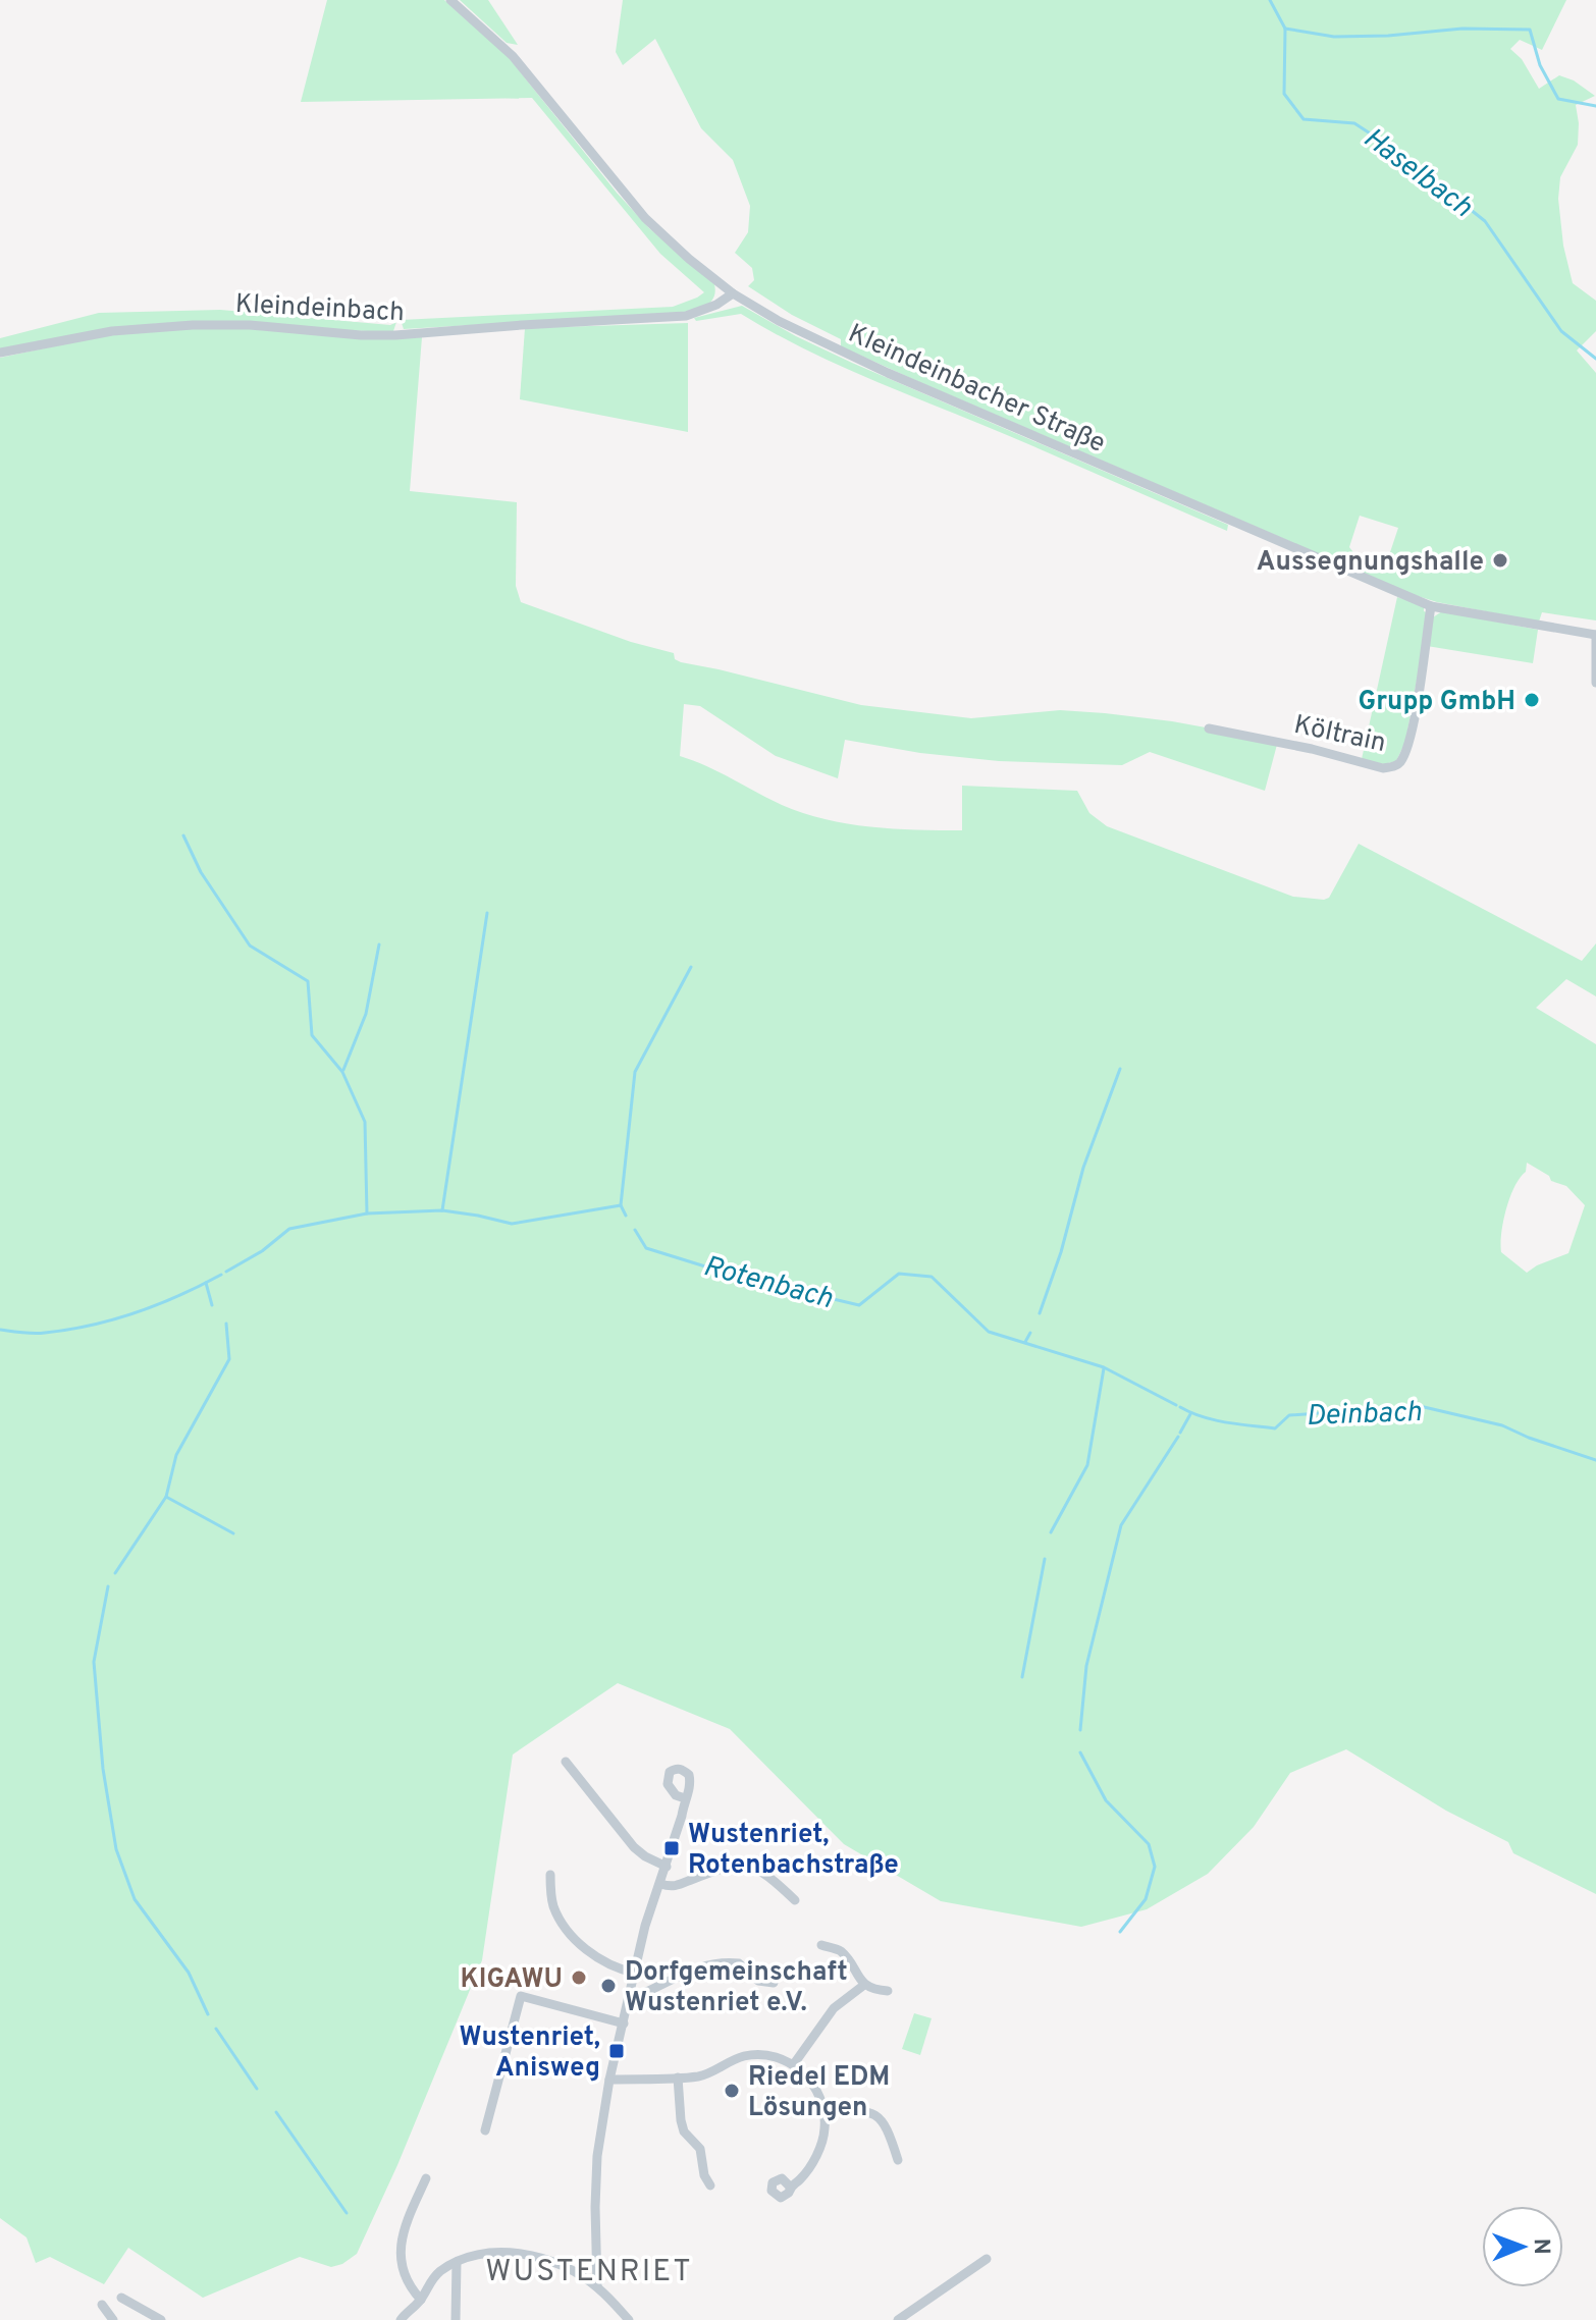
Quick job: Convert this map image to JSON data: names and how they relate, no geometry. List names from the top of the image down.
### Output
{
  "streets": {
    "street": ["Kleindeinbach", "Kleindeinbacher Straße", "Költrain"]
  },
  "crossings": [
    ["Kleindeinbach", "Kleindeinbacher Straße"],
    ["Kleindeinbacher Straße", "Költrain"]
  ],
  "districts": ["WUSTENRIET"],
  "water": ["Haselbach", "Rotenbach", "Deinbach"],
  "places": {
    "other": [
      "Aussegnungshalle",
      "Grupp GmbH",
      "KIGAWU",
      "Dorfgemeinschaft Wustenriet e.V.",
      "Riedel EDM Lösungen"
    ],
    "transit": ["Wustenriet, Rotenbachstraße", "Wustenriet, Anisweg"]
  },
  "north": "right"
}
